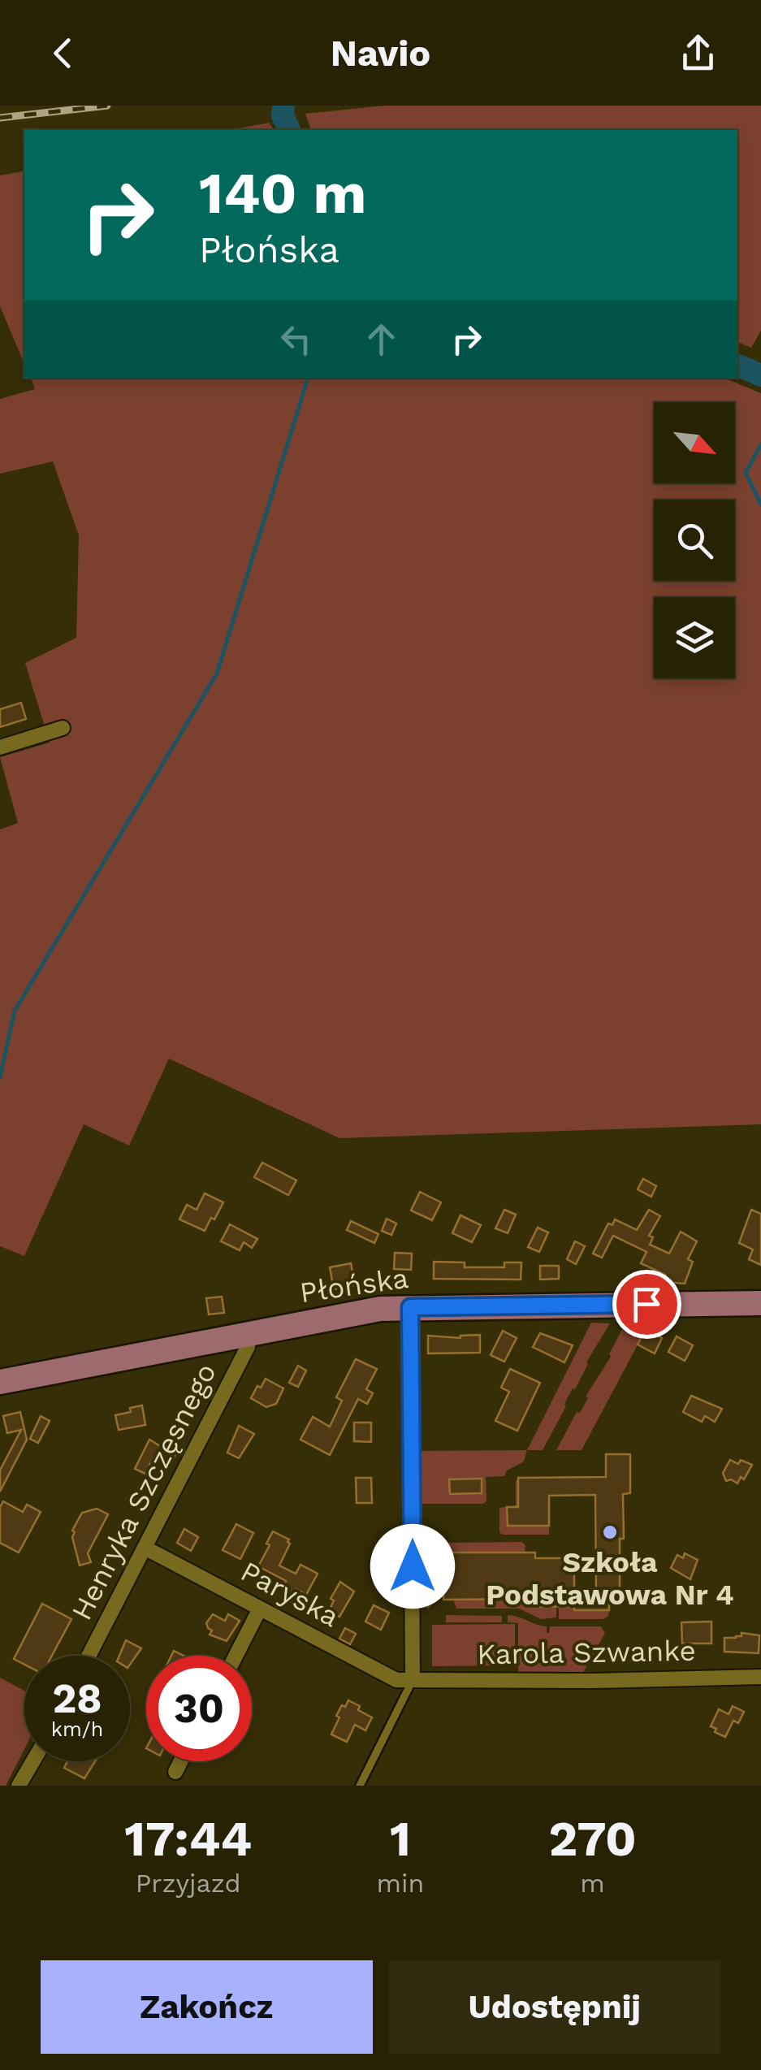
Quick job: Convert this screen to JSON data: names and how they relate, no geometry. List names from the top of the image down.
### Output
{
  "streets": {
    "main road": ["Płońska"],
    "street": ["Henryka Szczęsnego", "Paryska", "Karola Szwanke"]
  },
  "crossings": [
    ["Płońska", "Henryka Szczęsnego"],
    ["Henryka Szczęsnego", "Paryska"],
    ["Paryska", "Karola Szwanke"]
  ],
  "places": ["Szkoła Podstawowa Nr 4"],
  "north": "bottom right",
  "page": {
    "header": "Navio",
    "turn": ["140 m", "Płońska"],
    "speed": "28 km/h",
    "limit": "30",
    "eta": [
      "17:44",
      "Przyjazd",
      "1",
      "min",
      "270",
      "m"
    ],
    "buttons": ["Zakończ", "Udostępnij"]
  }
}
